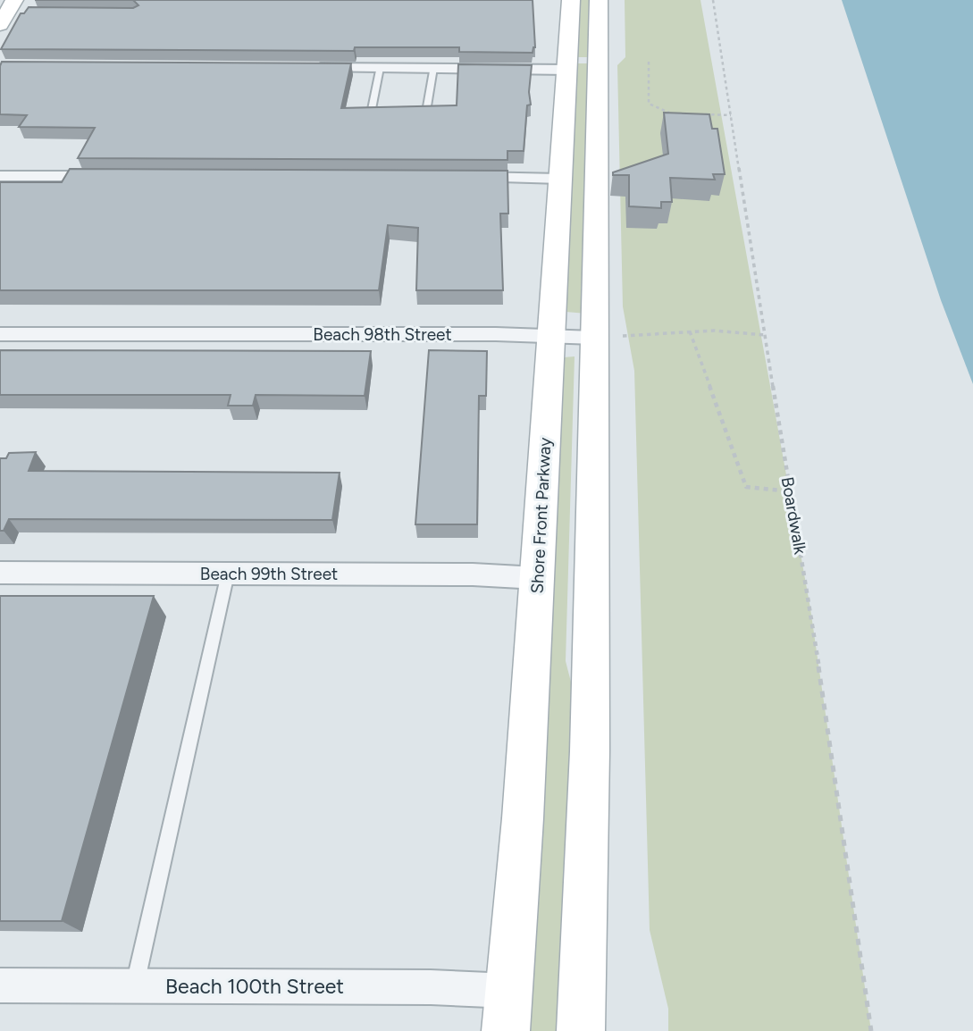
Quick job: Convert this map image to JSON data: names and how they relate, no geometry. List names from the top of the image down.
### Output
{
  "streets": {
    "street": [
      "Beach 98th Street",
      "Shore Front Parkway",
      "Beach 99th Street",
      "Beach 100th Street"
    ],
    "path": ["Boardwalk"]
  },
  "crossings": [
    ["Beach 98th Street", "Shore Front Parkway"],
    ["Shore Front Parkway", "Beach 99th Street"],
    ["Shore Front Parkway", "Beach 100th Street"]
  ]
}
